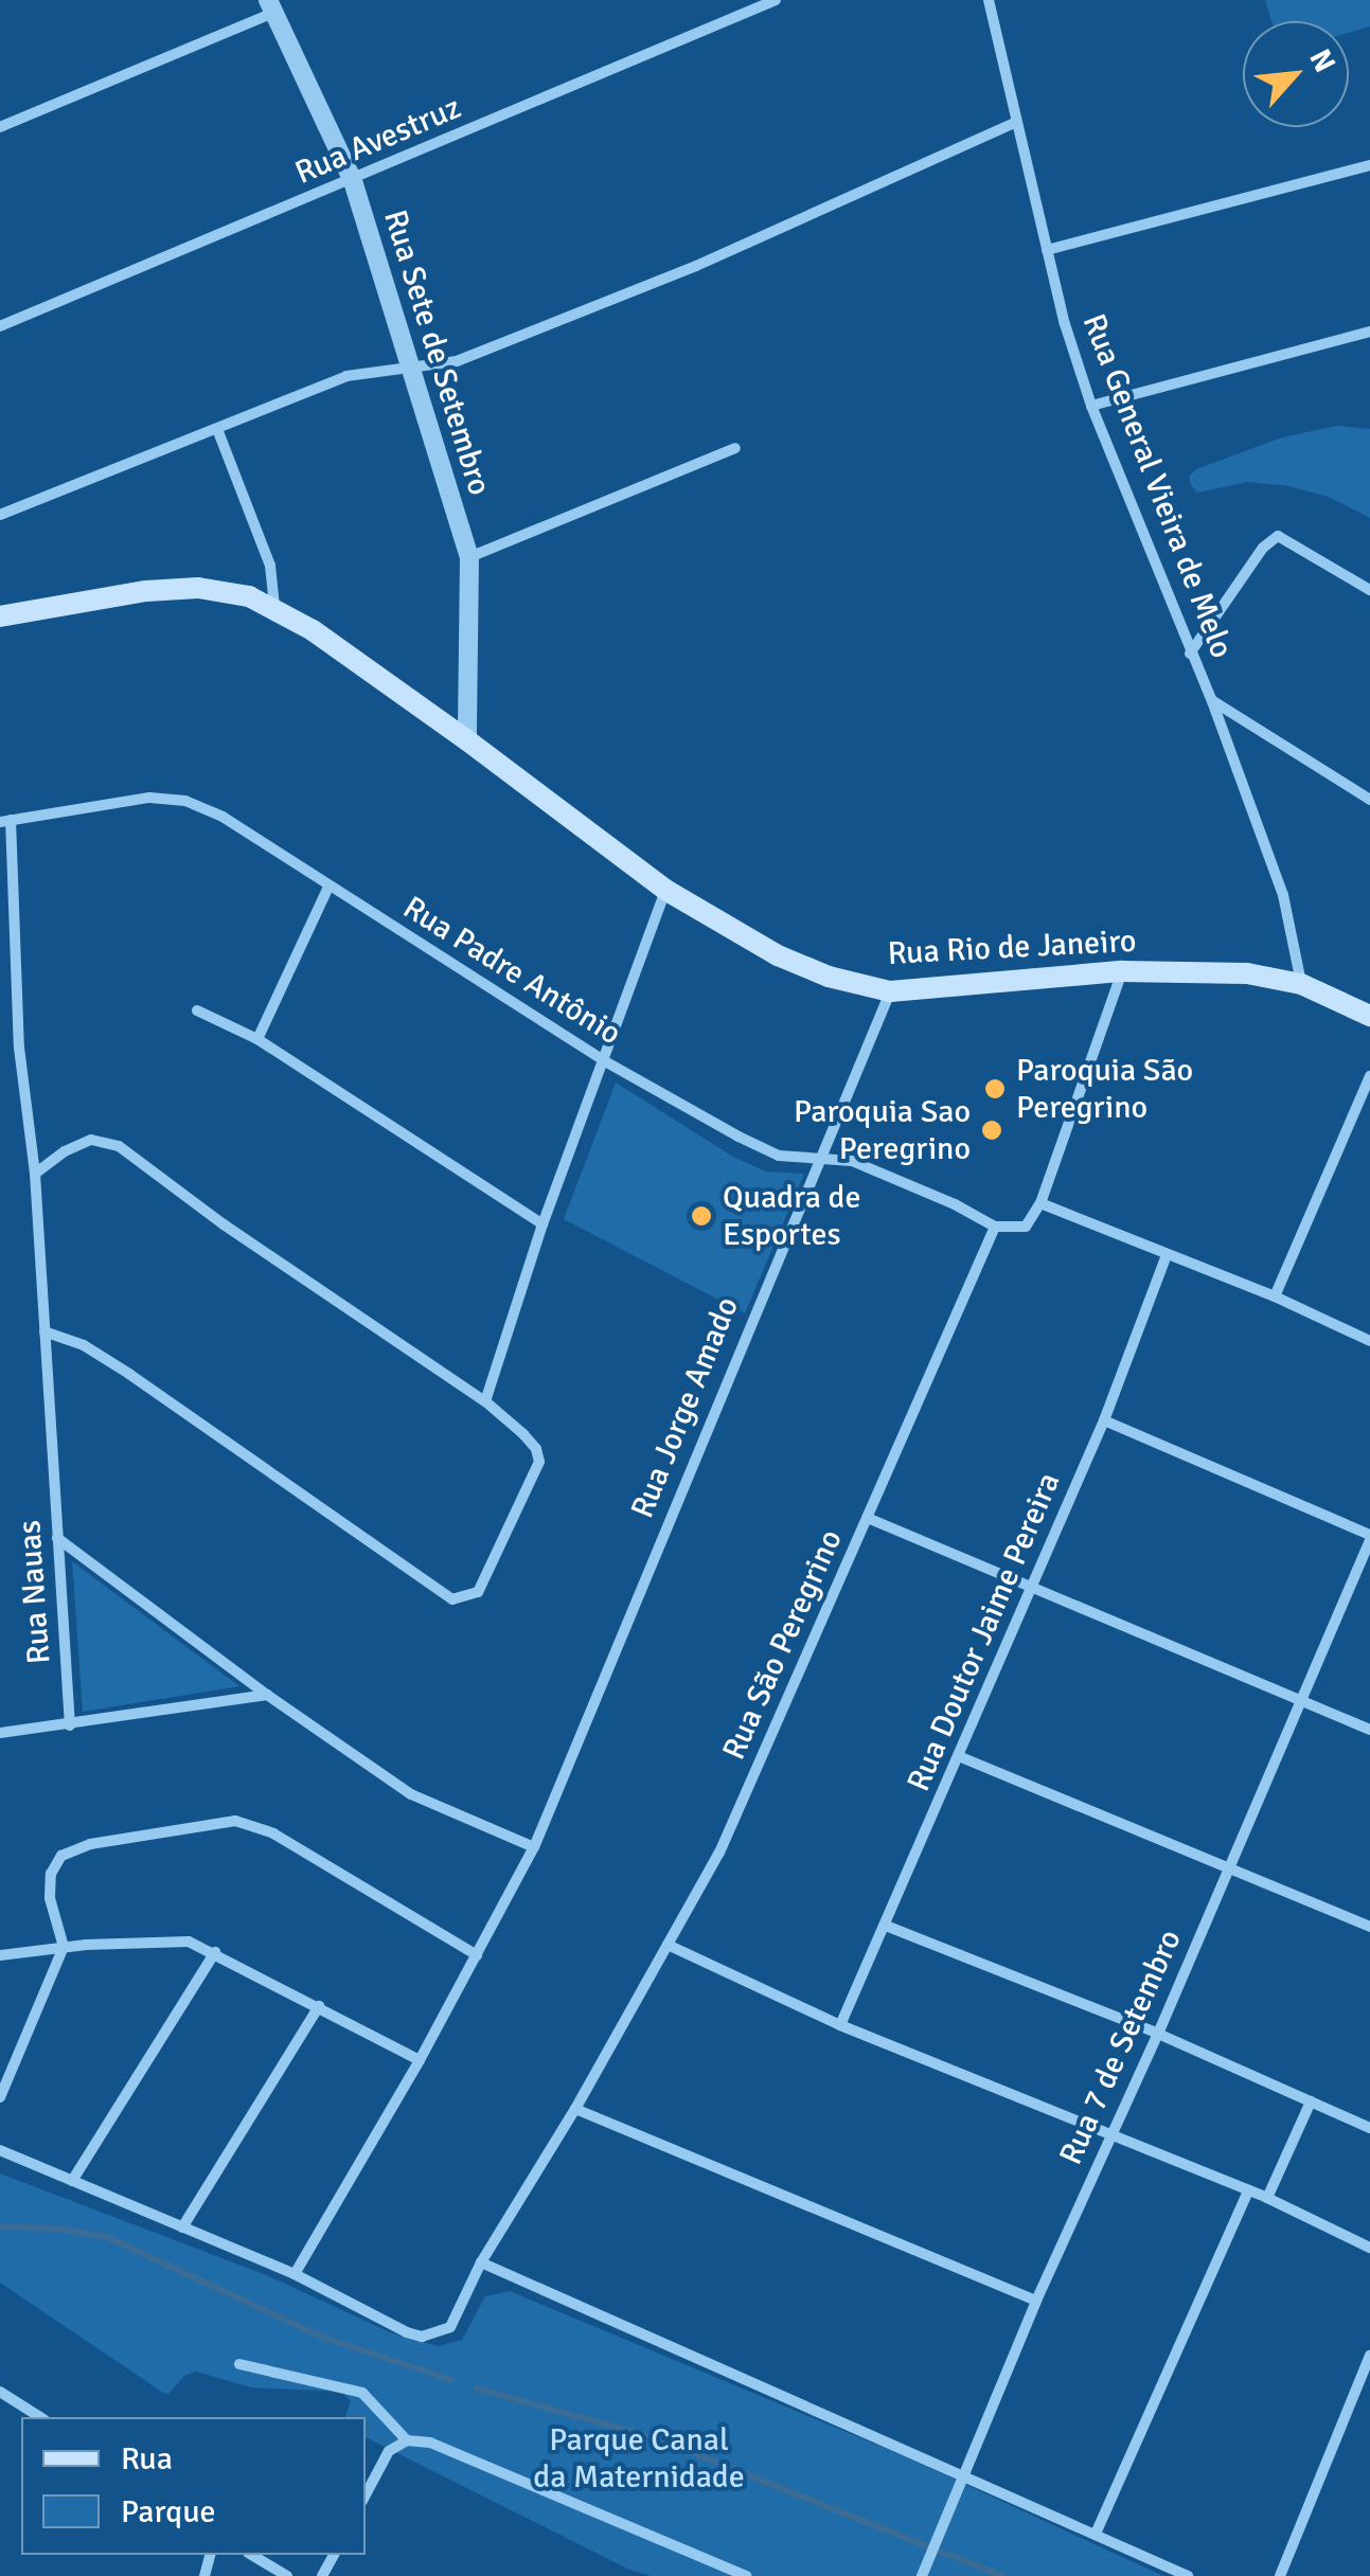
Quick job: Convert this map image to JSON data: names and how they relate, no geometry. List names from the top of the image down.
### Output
{
  "streets": {
    "main road": ["Rua Rio de Janeiro"],
    "street": [
      "Rua Avestruz",
      "Rua Sete de Setembro",
      "Rua General Vieira de Melo",
      "Rua Padre Antônio",
      "Rua Jorge Amado",
      "Rua Nauas",
      "Rua Doutor Jaime Pereira",
      "Rua São Peregrino",
      "Rua 7 de Setembro"
    ]
  },
  "crossings": [
    ["Rua Avestruz", "Rua Sete de Setembro"],
    ["Rua Sete de Setembro", "Rua Rio de Janeiro"],
    ["Rua General Vieira de Melo", "Rua Rio de Janeiro"],
    ["Rua Rio de Janeiro", "Rua Jorge Amado"],
    ["Rua Padre Antônio", "Rua Jorge Amado"],
    ["Rua Padre Antônio", "Rua Nauas"],
    ["Rua Padre Antônio", "Rua São Peregrino"],
    ["Rua Jorge Amado", "Rua São Peregrino"]
  ],
  "parks": ["Parque Canal da Maternidade"],
  "places": ["Paroquia São Peregrino", "Paroquia Sao Peregrino", "Quadra de Esportes"],
  "legend": ["Rua", "Parque"],
  "north": "top right"
}
